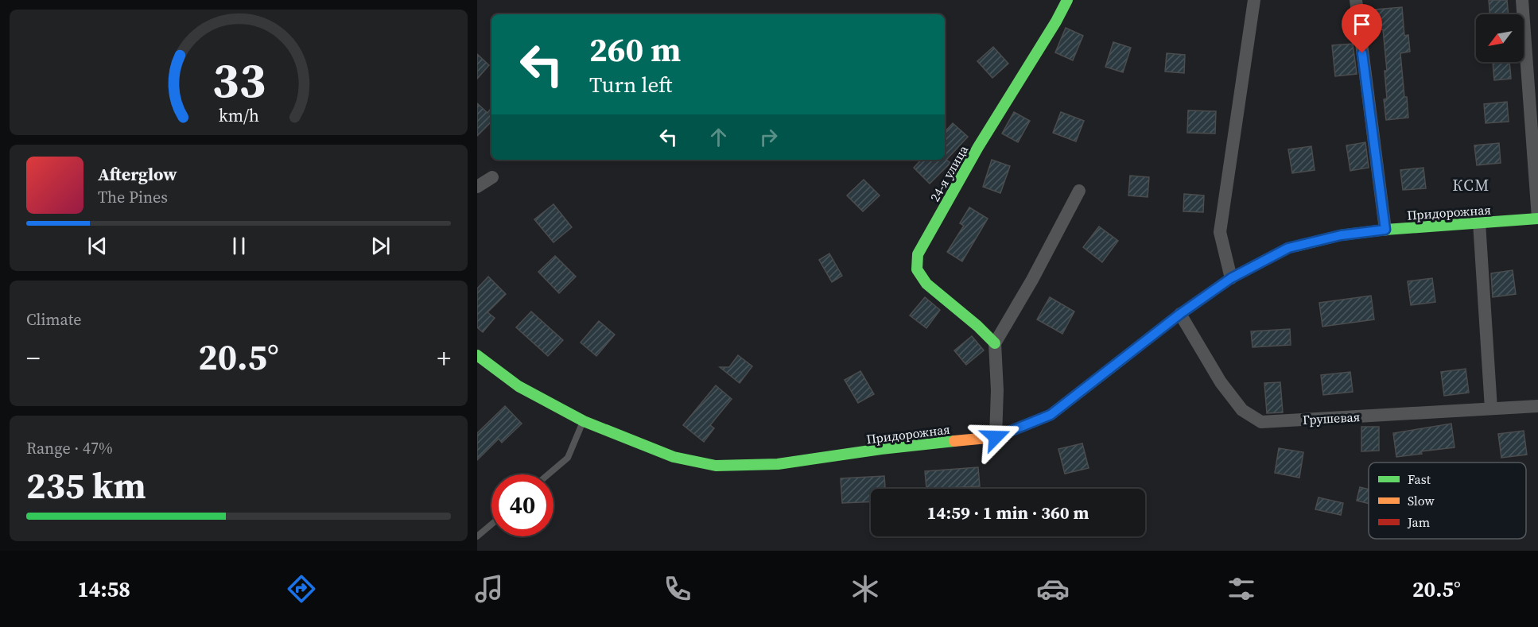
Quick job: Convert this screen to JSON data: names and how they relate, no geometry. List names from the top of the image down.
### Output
{
  "streets": {
    "street": ["24-я улица", "Придорожная", "Грушевая"]
  },
  "crossings": [
    ["Придорожная", "Грушевая"]
  ],
  "districts": ["КСМ"],
  "legend": ["Fast", "Slow", "Jam"],
  "north": "bottom left",
  "page": {
    "turn": ["260 m", "Turn left"],
    "song": ["Afterglow", "The Pines"],
    "tile": [
      "Climate",
      ["Range · 47%", "235 km"]
    ],
    "heat": ["−", "20.5°", "+"],
    "limit": "40",
    "trip": "14:59 · 1 min · 360 m",
    "tabs": ["14:58", "20.5°"],
    "gauge": ["33", "km/h"]
  }
}
